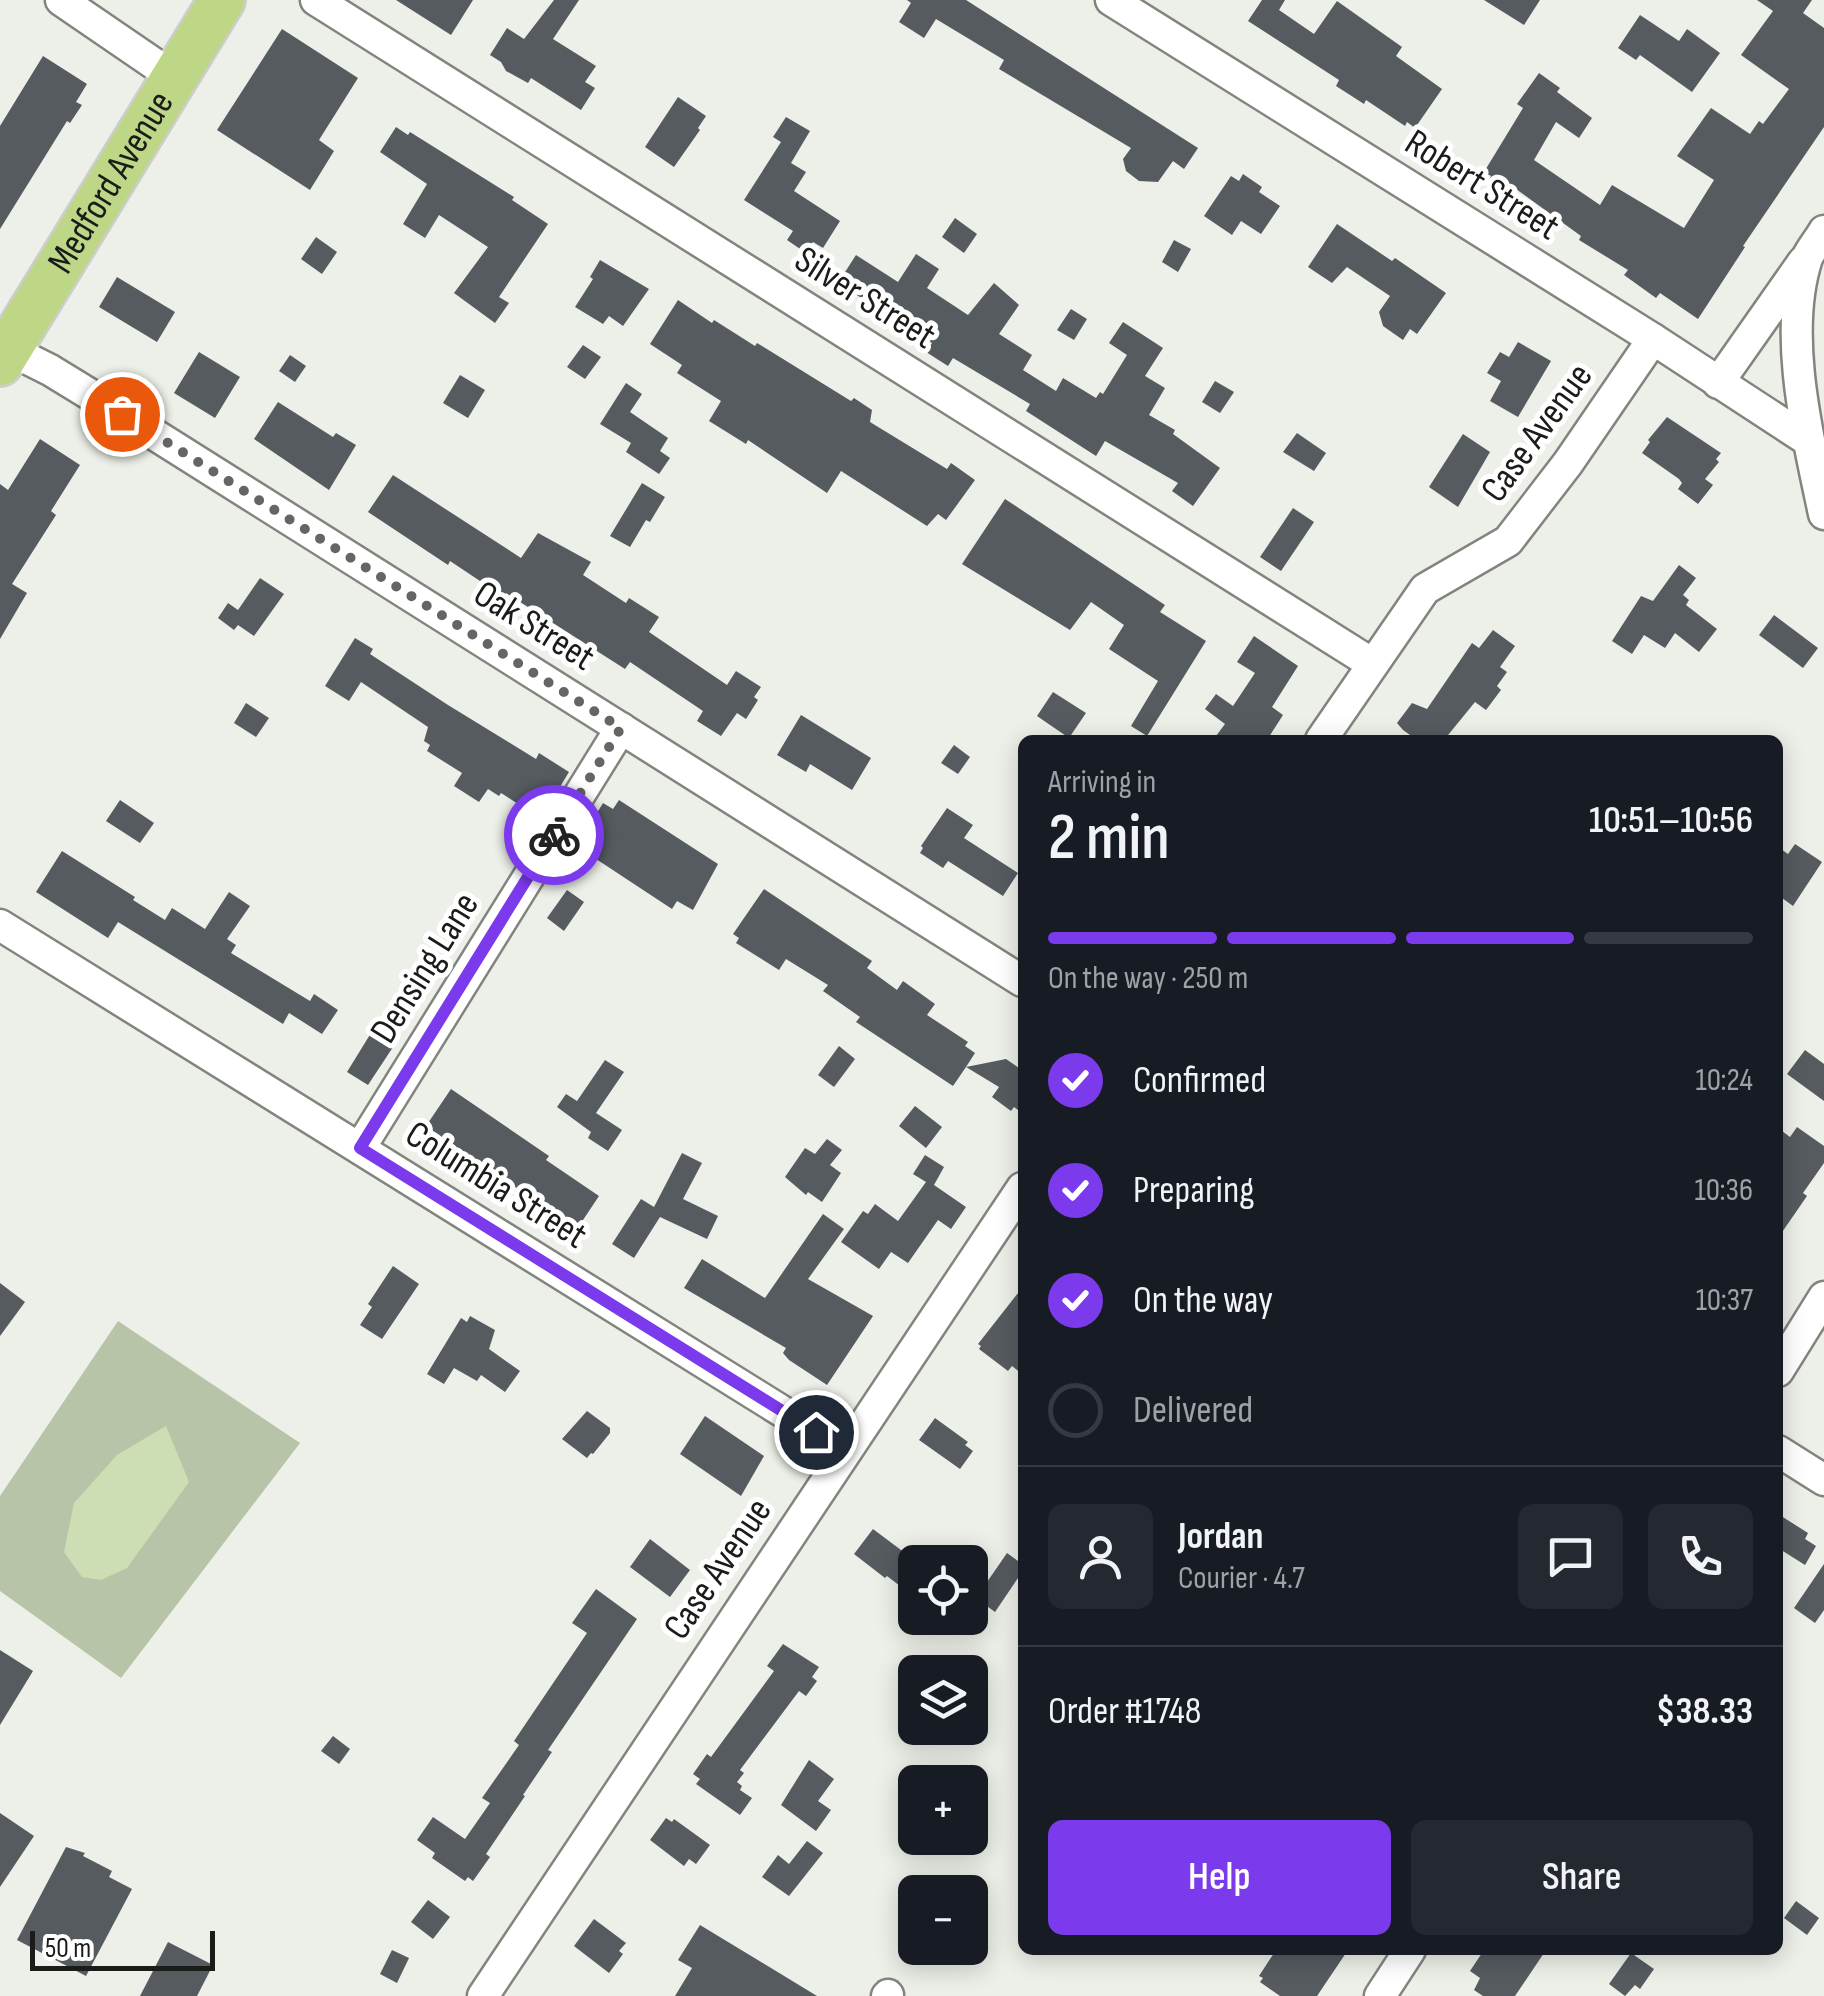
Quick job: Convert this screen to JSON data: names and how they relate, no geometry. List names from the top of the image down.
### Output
{
  "streets": {
    "main road": ["Medford Avenue"],
    "street": [
      "Robert Street",
      "Silver Street",
      "Case Avenue",
      "Oak Street",
      "Densing Lane",
      "Columbia Street"
    ]
  },
  "crossings": [
    ["Medford Avenue", "Oak Street"],
    ["Robert Street", "Case Avenue"],
    ["Silver Street", "Case Avenue"],
    ["Case Avenue", "Columbia Street"],
    ["Oak Street", "Densing Lane"],
    ["Densing Lane", "Columbia Street"]
  ],
  "scale_bar": "50 m",
  "page": {
    "heading": ["2 min", "Arriving in", "10:51–10:56"],
    "panel": [
      "Jordan",
      "Courier · 4.7",
      "Order #1748",
      "$38.33"
    ],
    "bar": "On the way · 250 m",
    "list": [
      ["Confirmed", "10:24"],
      ["Preparing", "10:36"],
      ["On the way", "10:37"],
      "Delivered"
    ],
    "map_buttons": ["+", "−"],
    "buttons": ["Help", "Share"],
    "scale": "50 m"
  }
}
